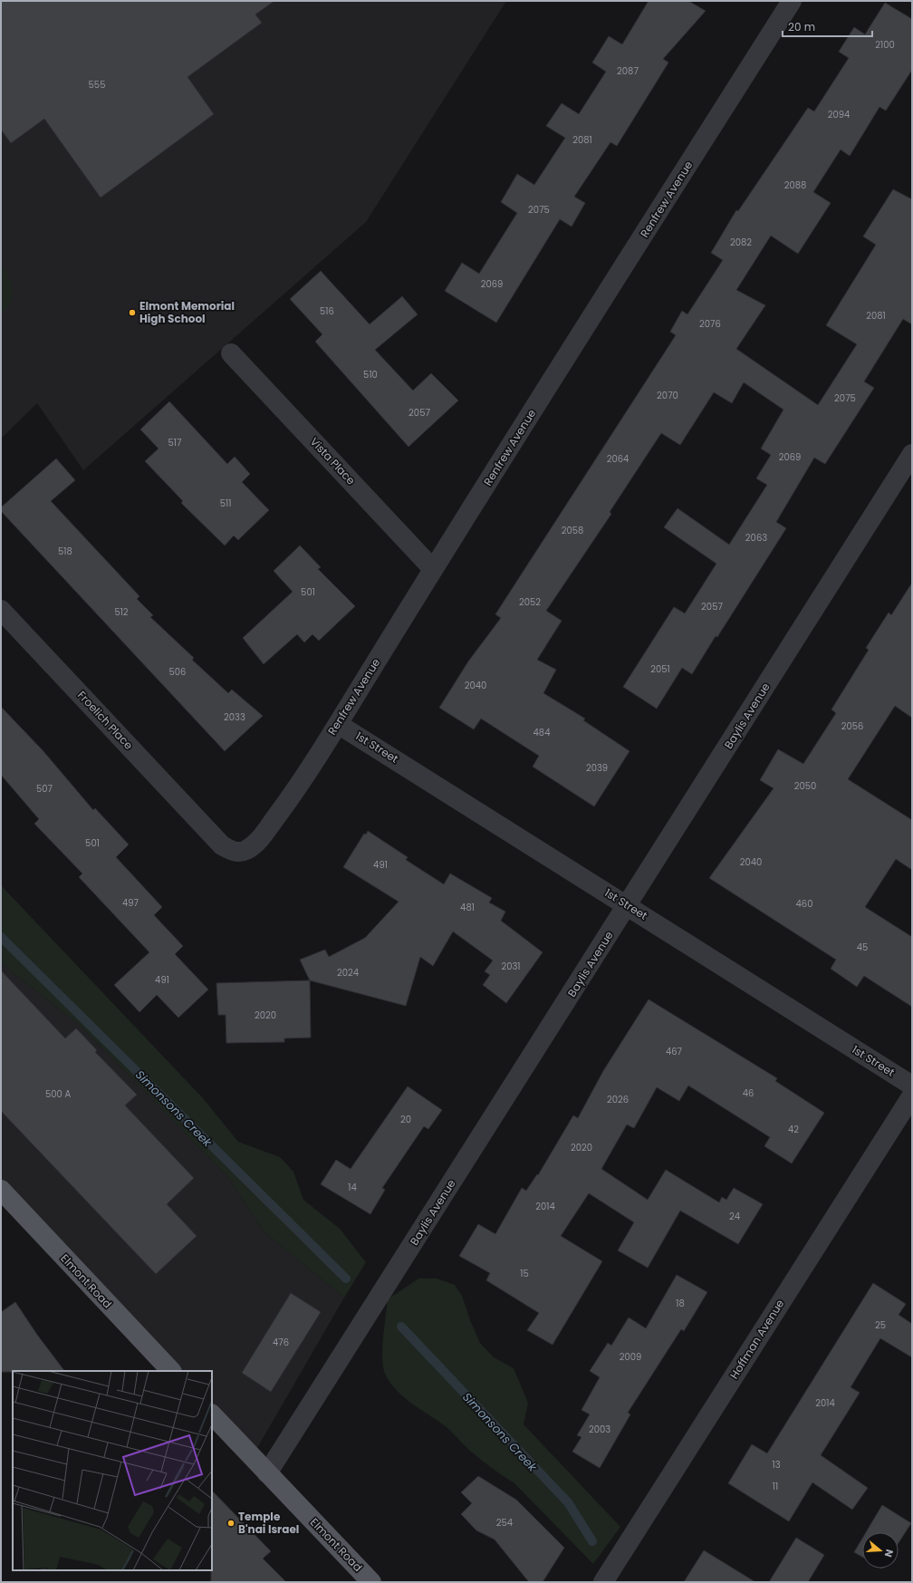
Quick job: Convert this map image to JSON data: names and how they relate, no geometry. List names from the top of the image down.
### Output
{
  "streets": {
    "main road": ["Elmont Road"],
    "street": [
      "Renfrew Avenue",
      "Vista Place",
      "Baylis Avenue",
      "Froelich Place",
      "1st Street",
      "Hoffman Avenue"
    ]
  },
  "crossings": [
    ["Renfrew Avenue", "Vista Place"],
    ["Renfrew Avenue", "Froelich Place"],
    ["Renfrew Avenue", "1st Street"],
    ["Baylis Avenue", "1st Street"],
    ["Baylis Avenue", "Elmont Road"]
  ],
  "water": ["Simonsons Creek"],
  "places": ["Elmont Memorial High School", "Temple B'nai Israel"],
  "house_numbers": [
    "2100",
    "2087",
    "555",
    "2094",
    "2081",
    "2088",
    "2075",
    "2082",
    "2069",
    "516",
    "2081",
    "2076",
    "510",
    "2070",
    "2075",
    "2057",
    "517",
    "2069",
    "2064",
    "511",
    "2058",
    "2063",
    "518",
    "501",
    "2052",
    "2057",
    "512",
    "2051",
    "506",
    "2040",
    "2033",
    "2056",
    "484",
    "2039",
    "2050",
    "507",
    "501",
    "2040",
    "491",
    "497",
    "460",
    "481",
    "45",
    "2031",
    "2024",
    "491",
    "2020",
    "467",
    "46",
    "500 A",
    "2026",
    "20",
    "42",
    "2020",
    "14",
    "2014",
    "24",
    "15",
    "18",
    "25",
    "476",
    "2009",
    "2014",
    "2003",
    "13",
    "11",
    "254"
  ],
  "scale_bar": "20 m",
  "north": "right"
}
